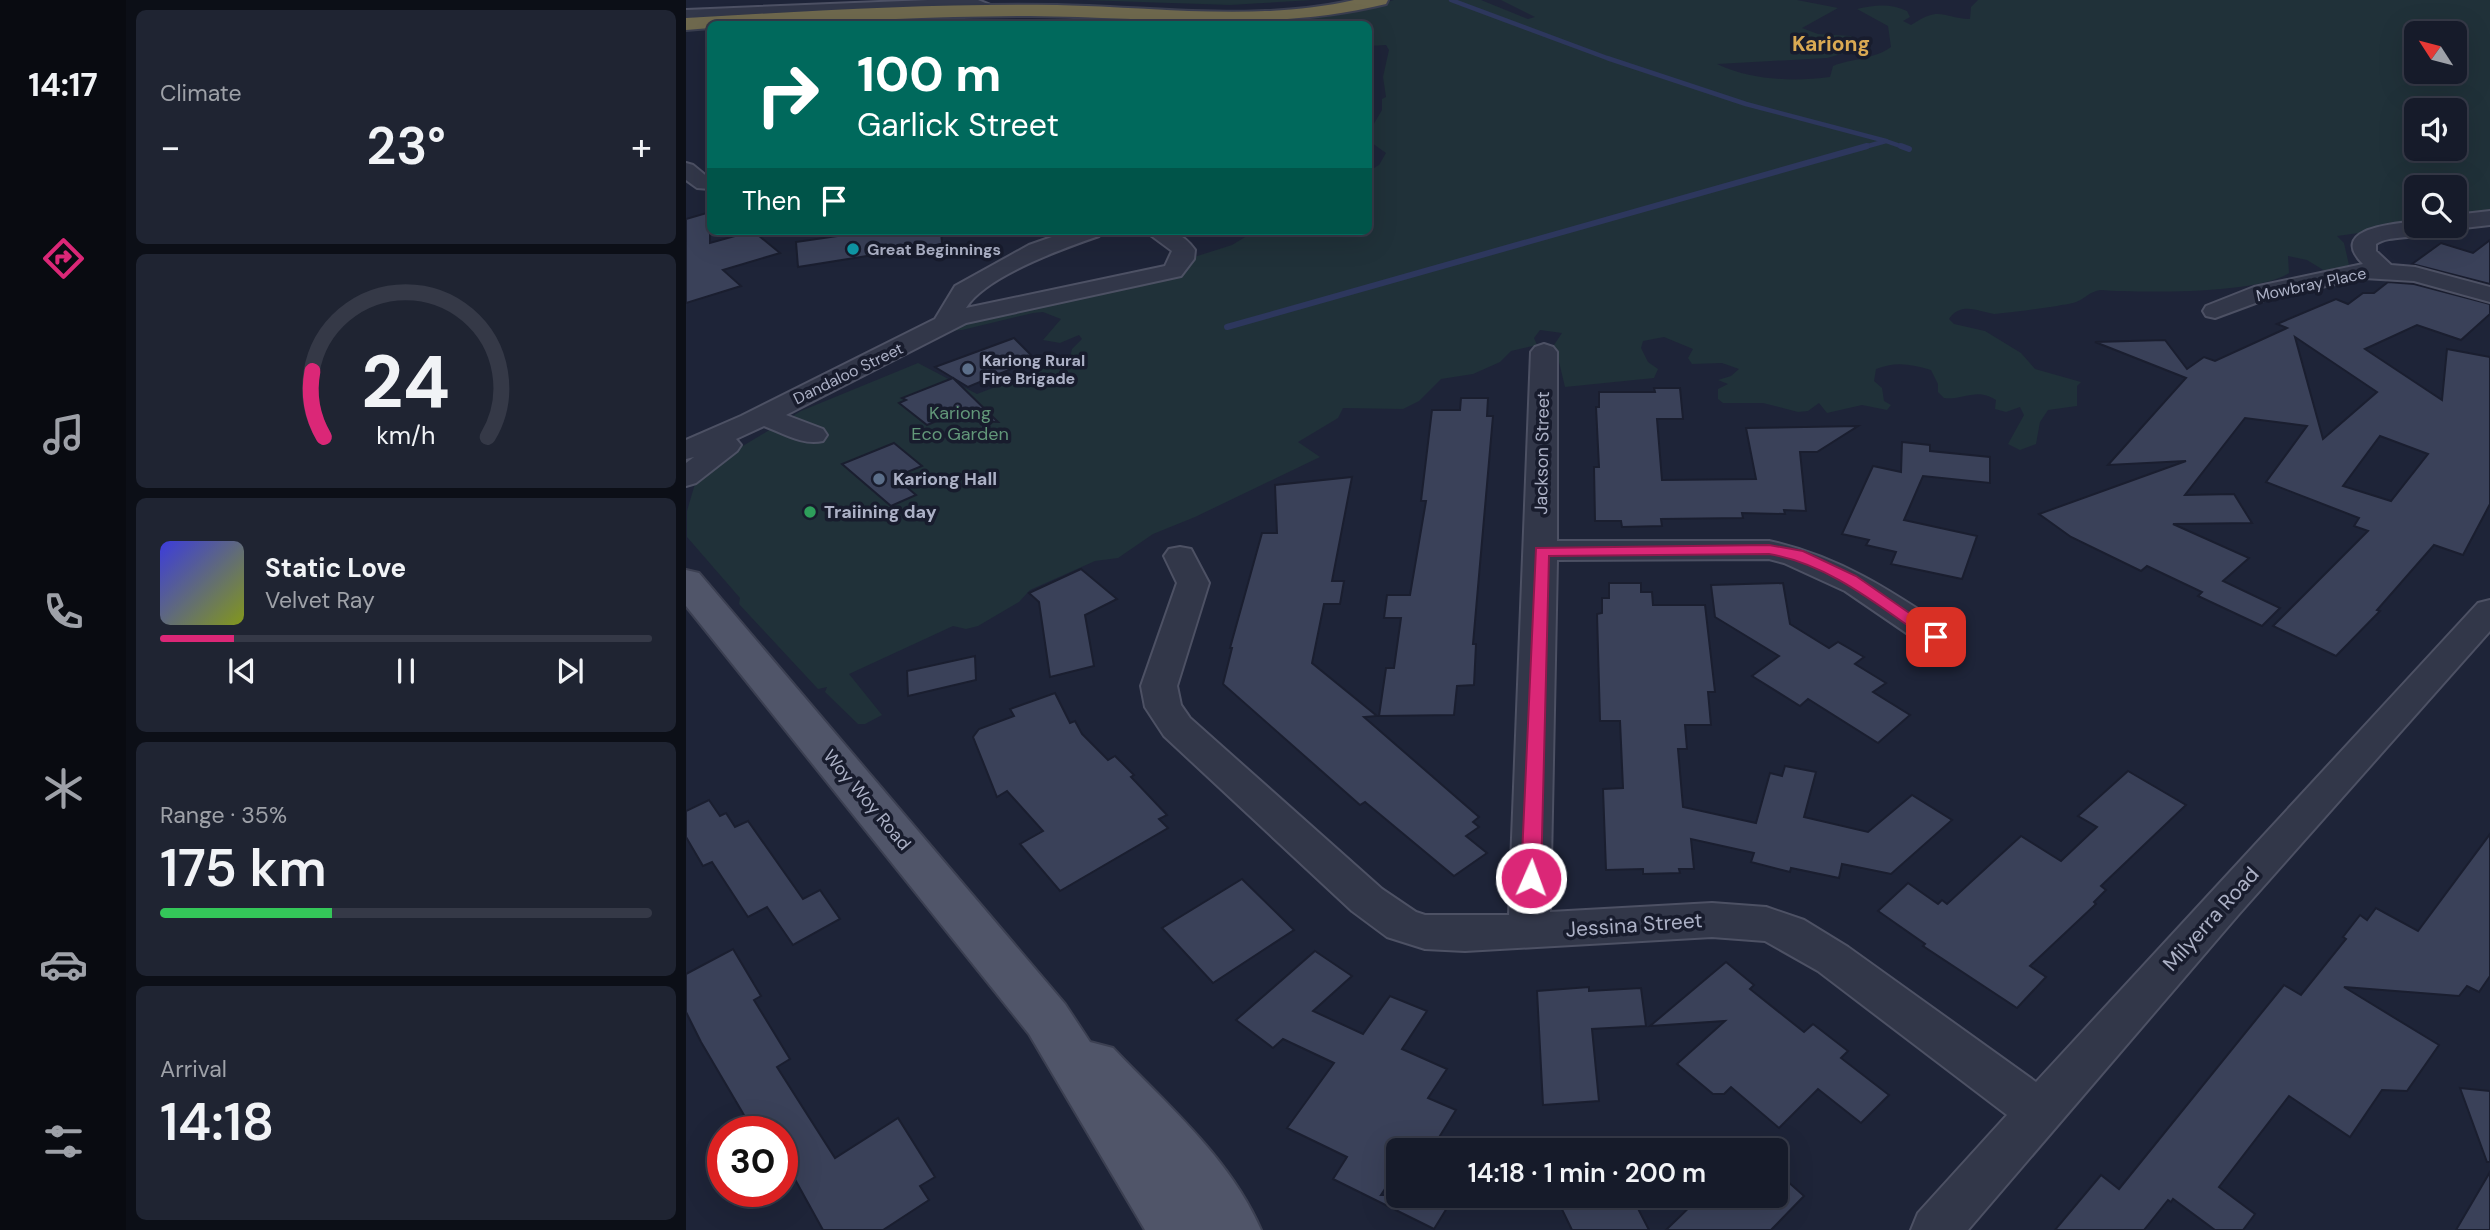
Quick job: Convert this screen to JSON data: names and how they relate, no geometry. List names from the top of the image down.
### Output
{
  "streets": {
    "main road": ["Woy Woy Road"],
    "street": [
      "Mowbray Place",
      "Dandaloo Street",
      "Jackson Street",
      "Milyerra Road",
      "Jessina Street"
    ]
  },
  "crossings": [
    ["Jackson Street", "Jessina Street"],
    ["Milyerra Road", "Jessina Street"]
  ],
  "districts": ["Kariong"],
  "parks": ["Kariong Eco Garden"],
  "places": [
    "Great Beginnings",
    "Kariong Rural Fire Brigade",
    "Kariong Hall",
    "Traiining day"
  ],
  "north": "top left",
  "page": {
    "tabs": "14:17",
    "tile": [
      "Climate",
      ["Range · 35%", "175 km"],
      ["Arrival", "14:18"]
    ],
    "turn": ["100 m", "Garlick Street"],
    "heat": ["−", "23°", "+"],
    "then": "Then",
    "song": ["Static Love", "Velvet Ray"],
    "limit": "30",
    "trip": "14:18 · 1 min · 200 m",
    "gauge": ["24", "km/h"]
  }
}
